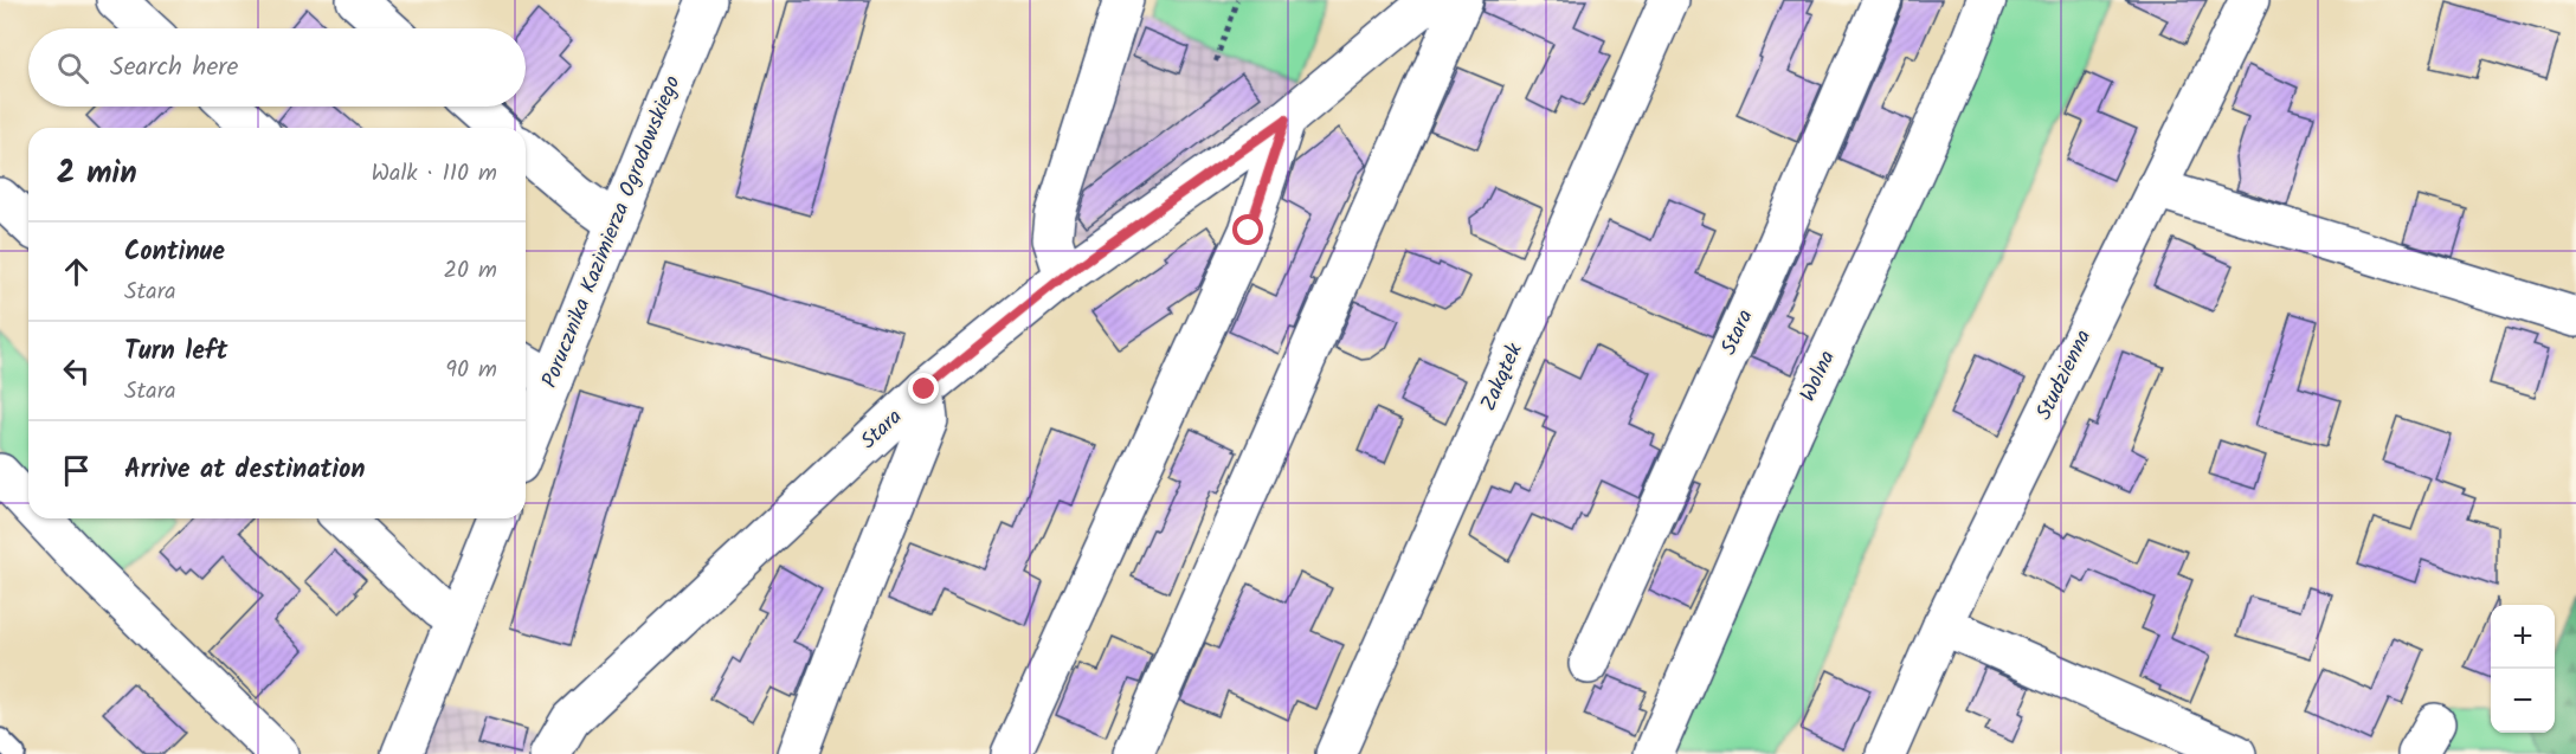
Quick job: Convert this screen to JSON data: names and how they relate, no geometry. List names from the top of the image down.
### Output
{
  "streets": {
    "street": [
      "Porucznika Kazimierza Ogrodowskiego",
      "Stara",
      "Studzienna",
      "Wolna",
      "Zakątek"
    ]
  },
  "page": {
    "search": "Search here",
    "heading": ["2 min", "Walk · 110 m"],
    "list": [
      ["Continue", "Stara", "20 m"],
      ["Turn left", "Stara", "90 m"],
      "Arrive at destination"
    ],
    "map_buttons": ["+", "−"]
  }
}
